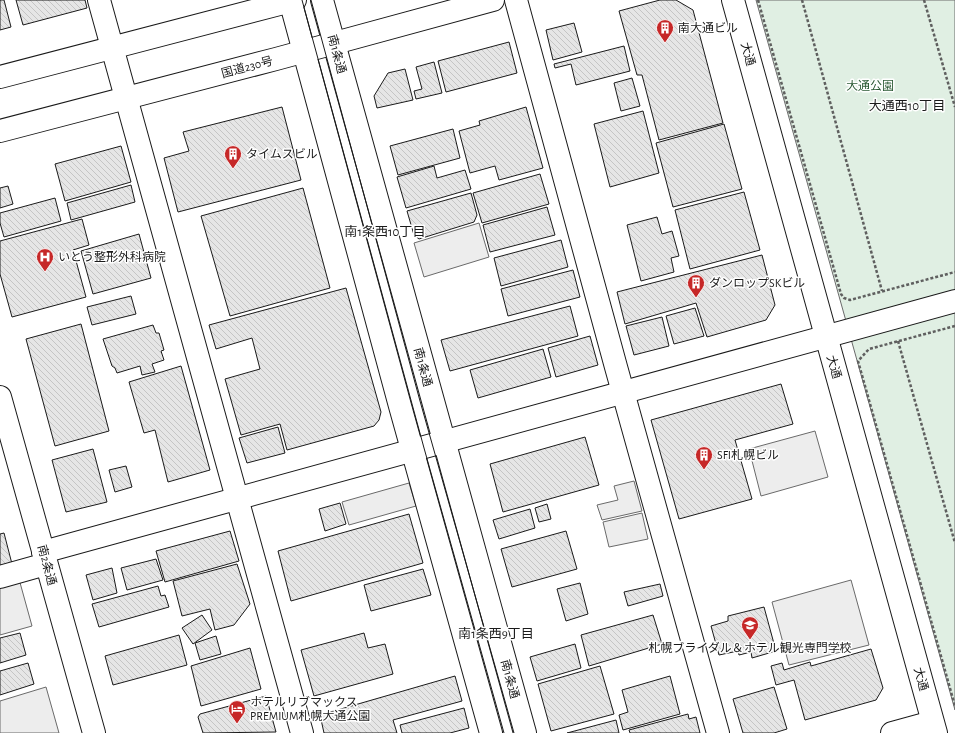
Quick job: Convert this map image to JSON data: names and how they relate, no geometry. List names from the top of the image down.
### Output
{
  "streets": {
    "main road": [
      "南1条通",
      "大通",
      "国道230号",
      "南2条通"
    ]
  },
  "crossings": [
    ["南1条通", "国道230号"]
  ],
  "districts": ["大通西10丁目", "南1条西10丁目", "南1条西9丁目"],
  "parks": ["大通公園"],
  "places": {
    "building": [
      "南大通ビル",
      "タイムスビル",
      "ダンロップSKビル",
      "SFI札幌ビル"
    ],
    "hospital": ["いとう整形外科病院"],
    "school or university": ["札幌ブライダル＆ホテル観光専門学校"],
    "hotel": ["ホテルリブマックス PREMIUM札幌大通公園"]
  }
}
